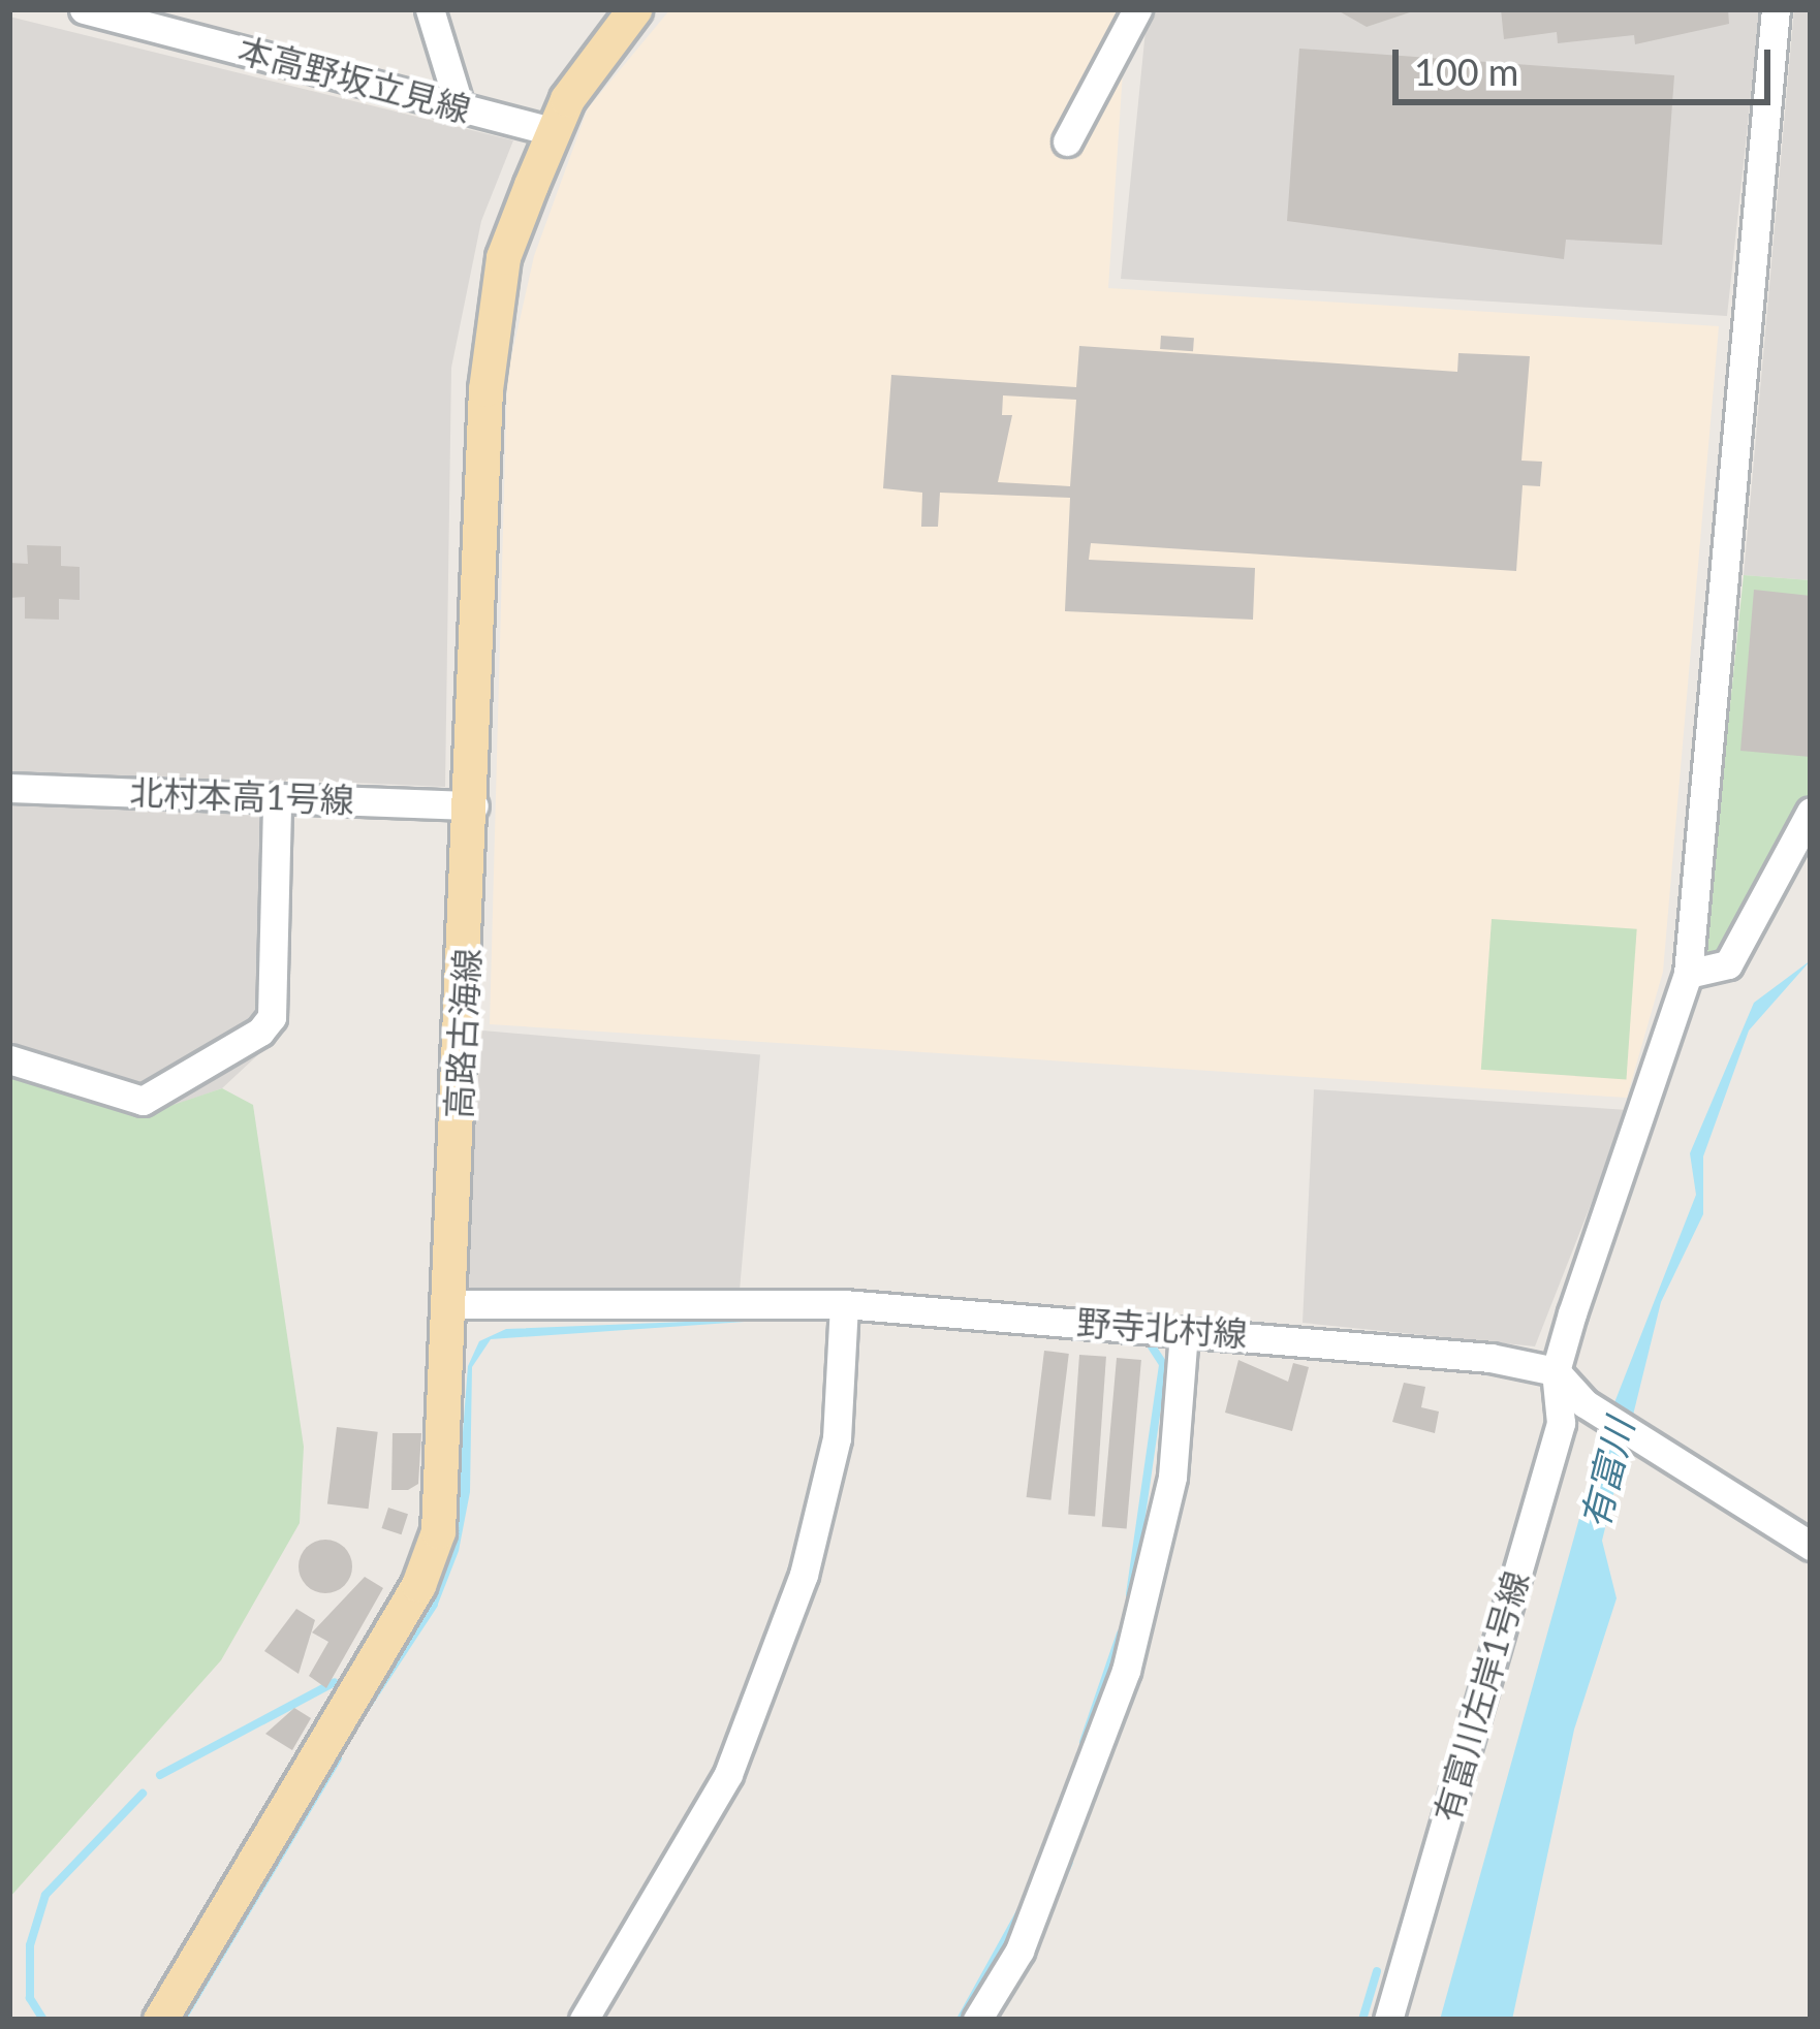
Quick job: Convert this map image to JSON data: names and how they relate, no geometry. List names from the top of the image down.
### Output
{
  "streets": {
    "main road": ["高路古海線"],
    "street": [
      "本高野坂立見線",
      "北村本高1号線",
      "野寺北村線",
      "有富川左岸1号線"
    ]
  },
  "crossings": [
    ["本高野坂立見線", "高路古海線"],
    ["北村本高1号線", "高路古海線"],
    ["高路古海線", "野寺北村線"],
    ["野寺北村線", "有富川左岸1号線"]
  ],
  "water": ["有富川"],
  "scale_bar": "100 m"
}
